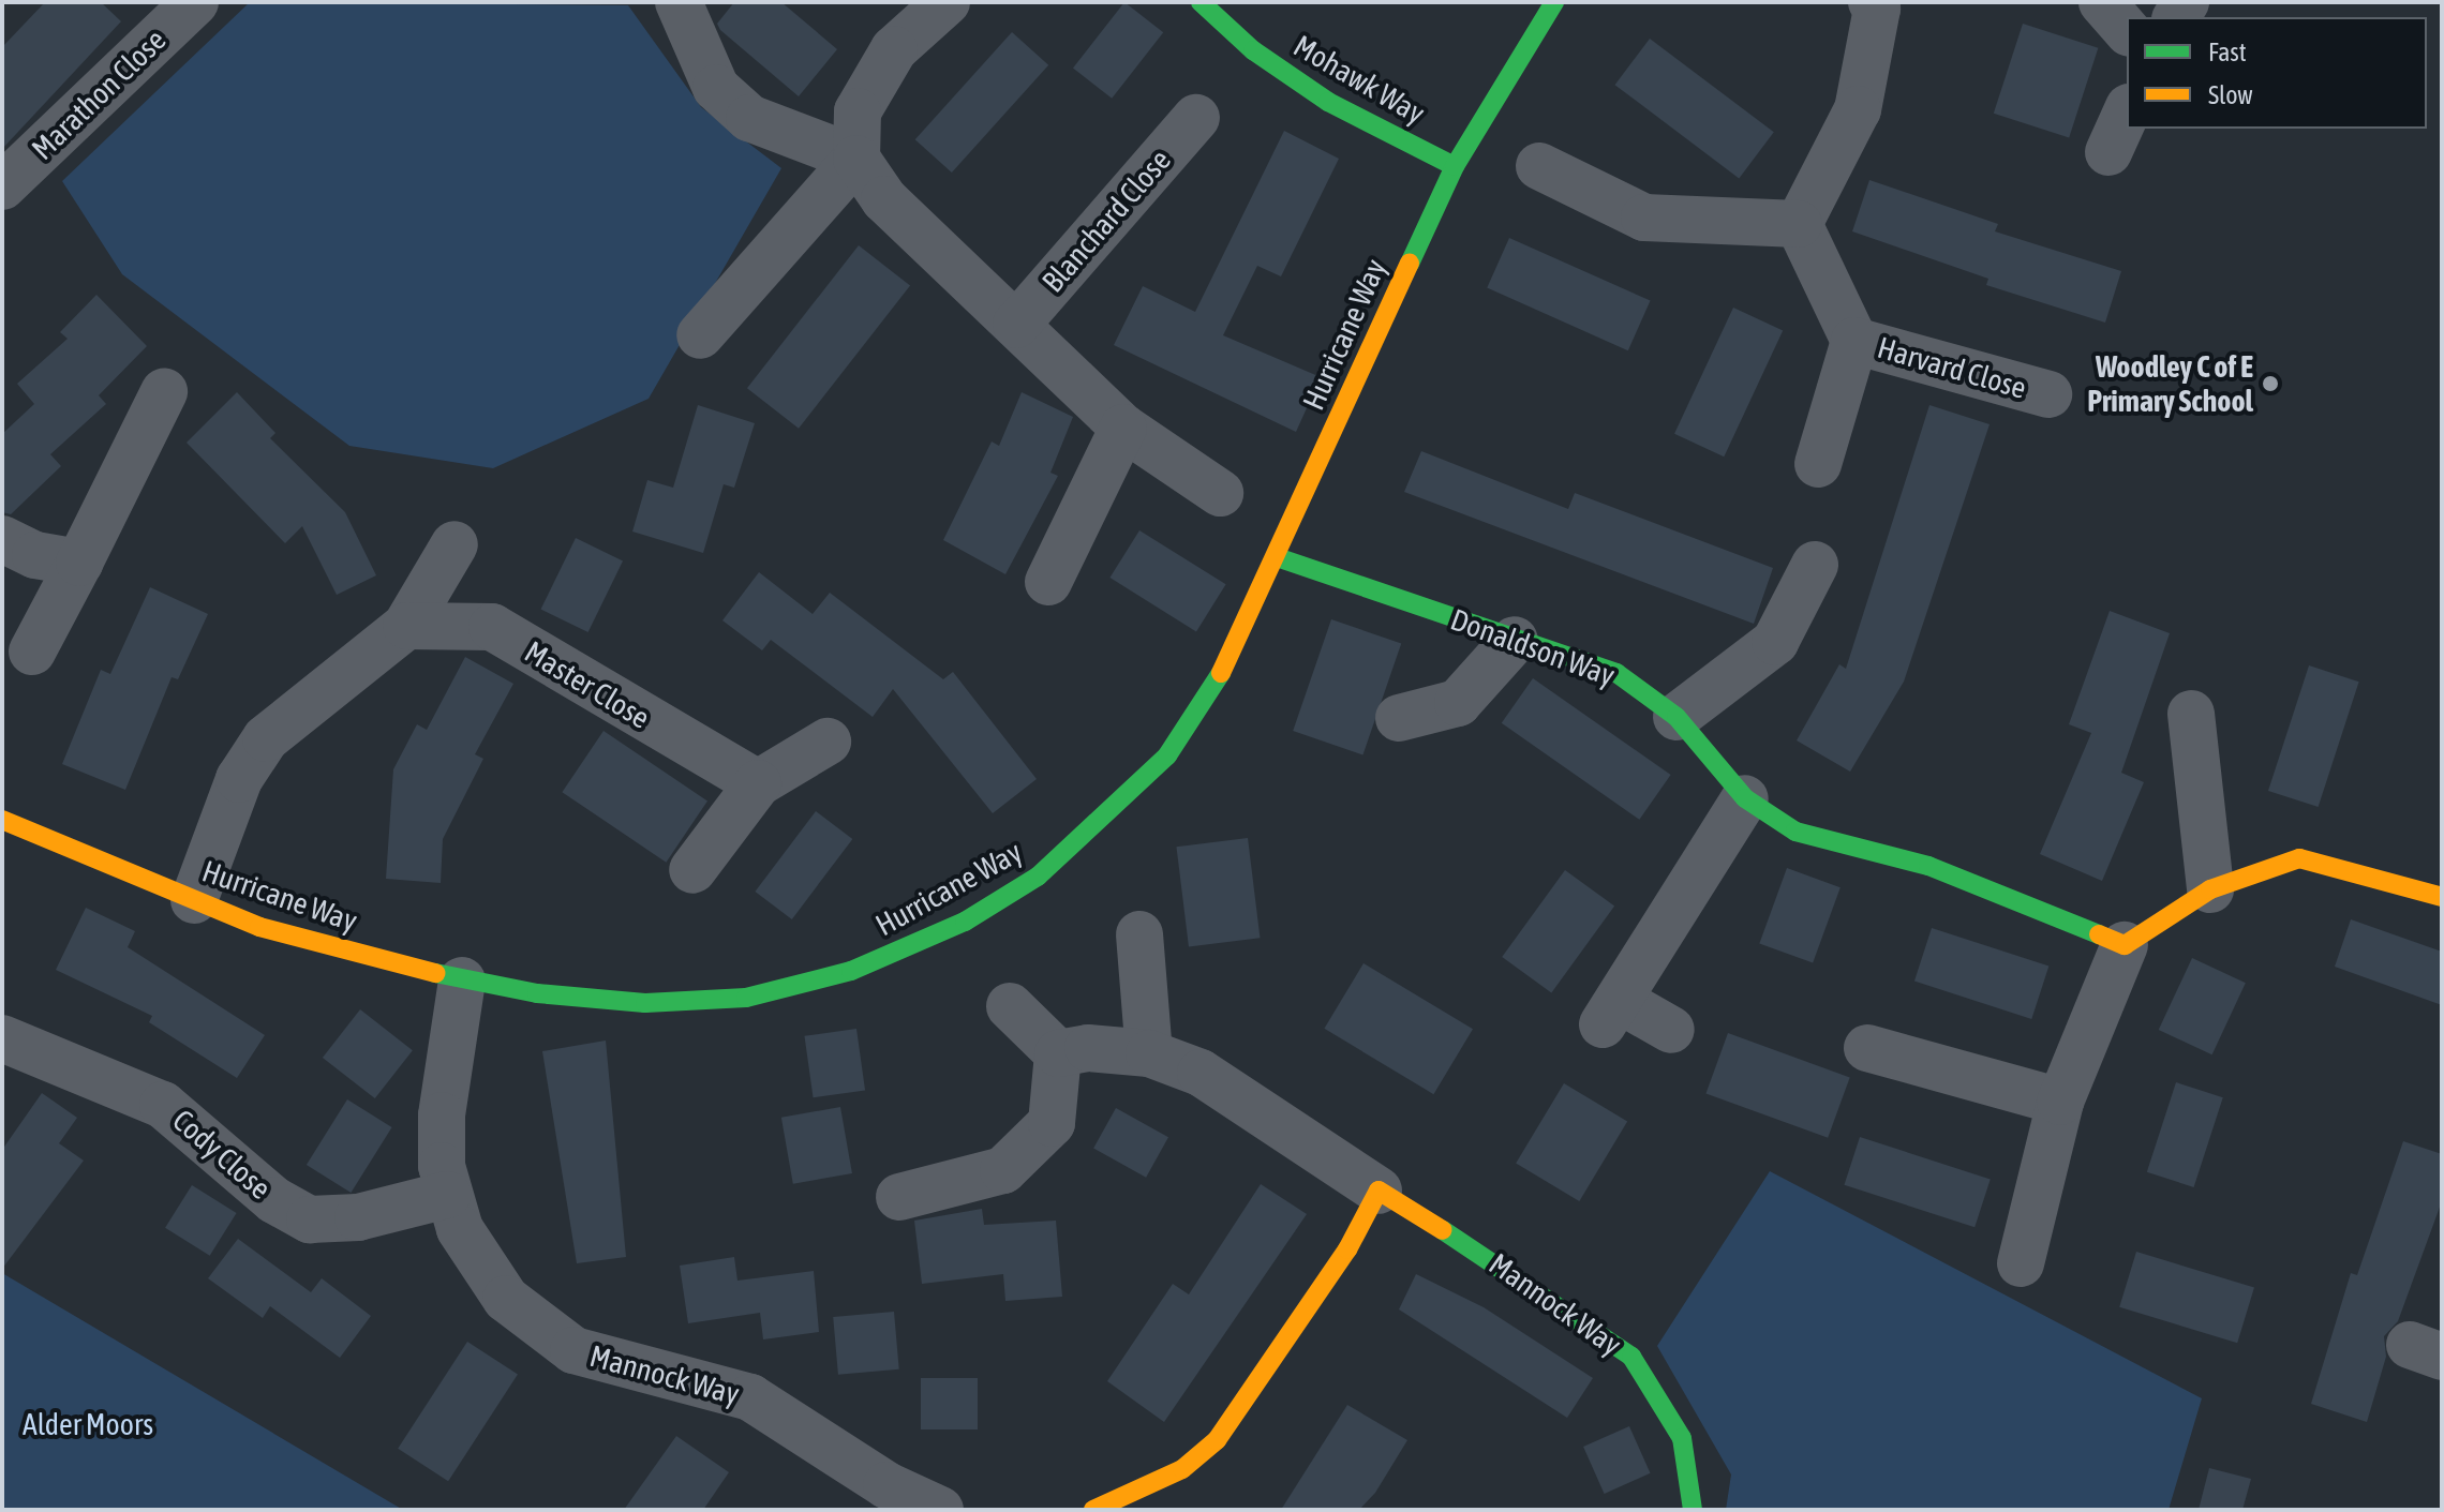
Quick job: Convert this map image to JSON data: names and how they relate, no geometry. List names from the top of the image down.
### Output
{
  "streets": {
    "street": [
      "Mohawk Way",
      "Marathon Close",
      "Blanchard Close",
      "Hurricane Way",
      "Harvard Close",
      "Donaldson Way",
      "Master Close",
      "Cody Close",
      "Mannock Way"
    ]
  },
  "crossings": [
    ["Mohawk Way", "Hurricane Way"],
    ["Hurricane Way", "Donaldson Way"],
    ["Hurricane Way", "Mannock Way"],
    ["Cody Close", "Mannock Way"]
  ],
  "parks": ["Alder Moors"],
  "places": ["Woodley C of E Primary School"],
  "legend": ["Fast", "Slow"]
}
